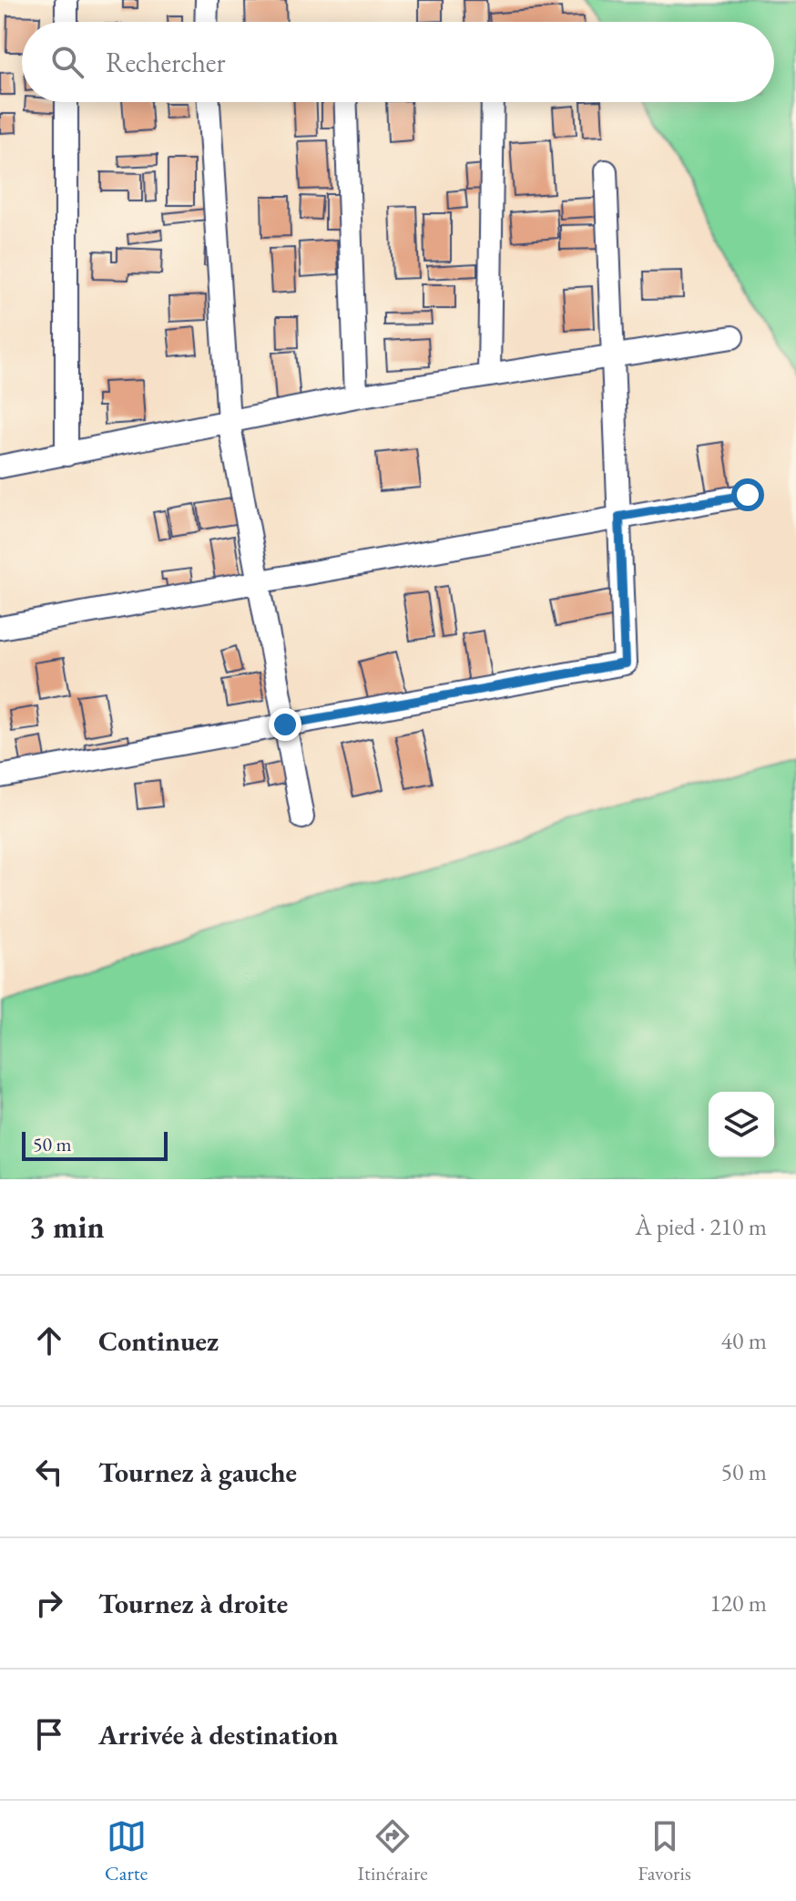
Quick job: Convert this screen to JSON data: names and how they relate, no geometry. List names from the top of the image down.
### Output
{
  "scale_bar": "50 m",
  "page": {
    "search": "Rechercher",
    "scale": "50 m",
    "heading": ["3 min", "À pied · 210 m"],
    "list": [
      ["Continuez", "40 m"],
      ["Tournez à gauche", "50 m"],
      ["Tournez à droite", "120 m"],
      "Arrivée à destination"
    ],
    "nav": ["Carte", "Itinéraire", "Favoris"]
  }
}
